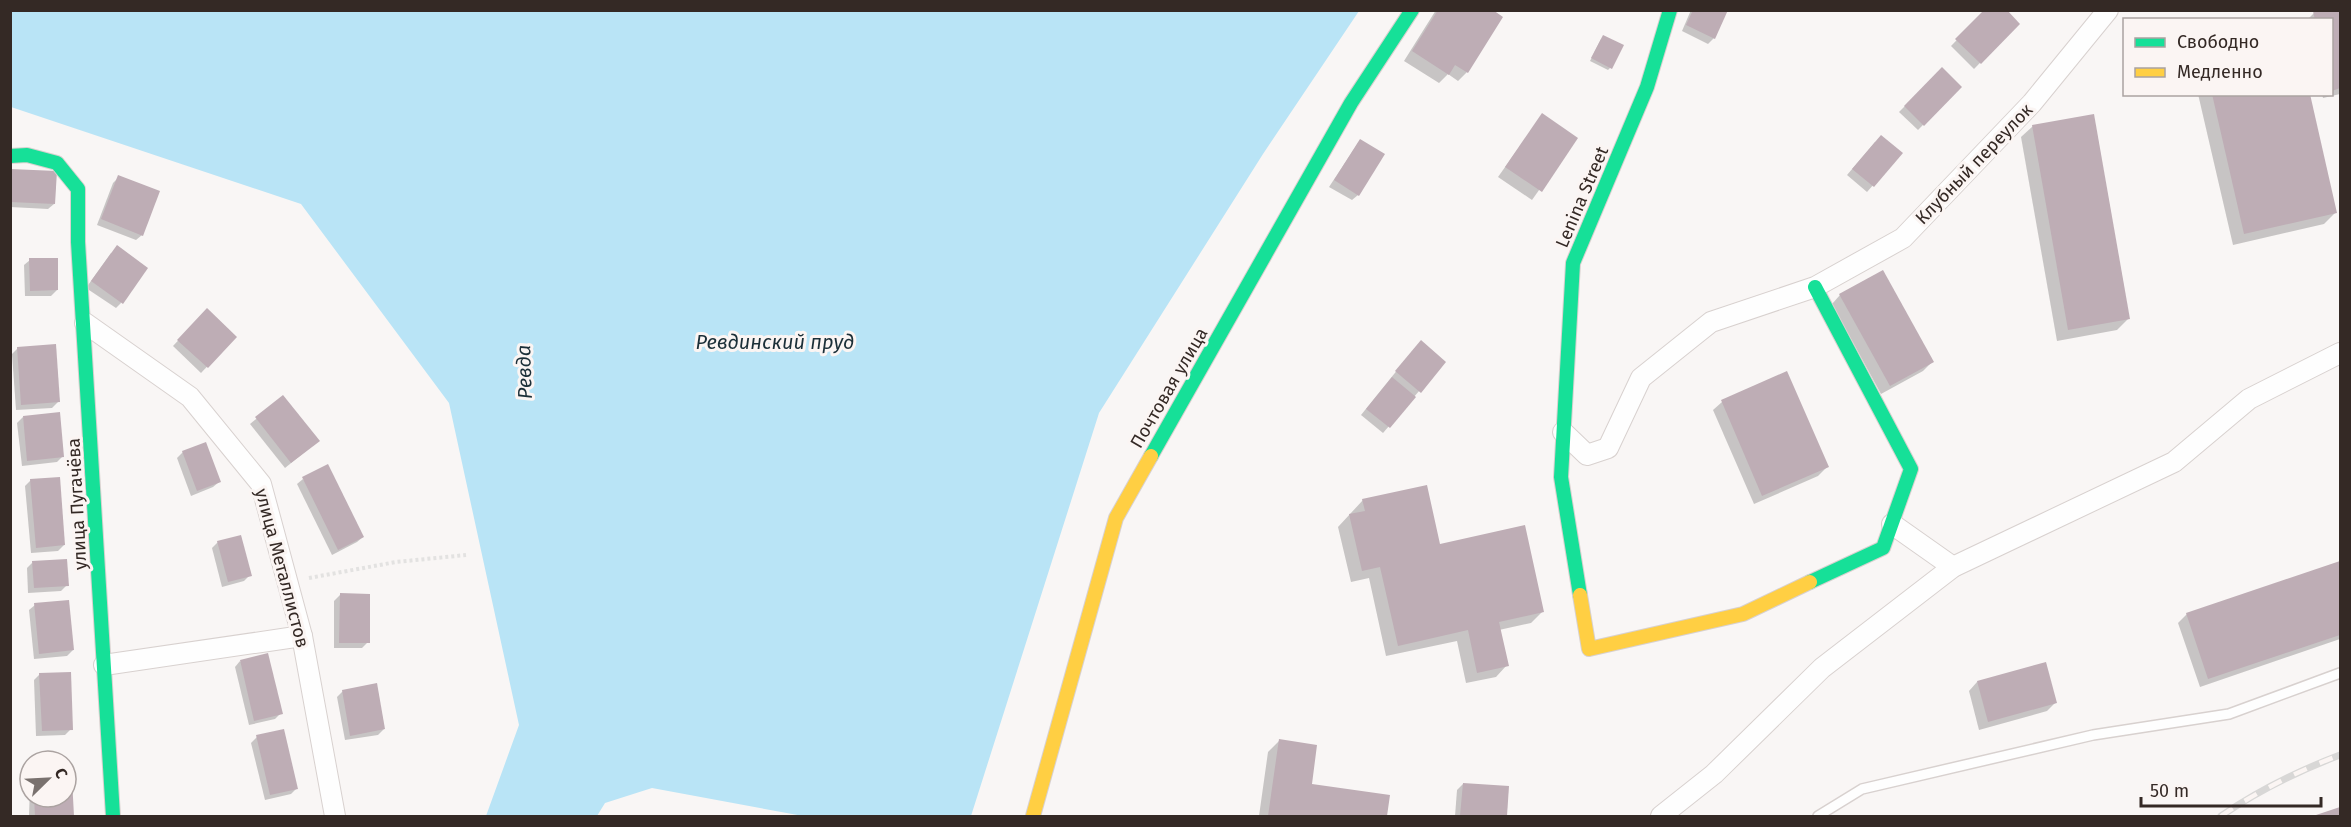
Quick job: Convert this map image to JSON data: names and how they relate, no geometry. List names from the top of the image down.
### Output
{
  "streets": {
    "street": [
      "Клубный переулок",
      "Lenina Street",
      "Почтовая улица",
      "улица Пугачёва",
      "улица Металлистов"
    ]
  },
  "crossings": [
    ["Клубный переулок", "Lenina Street"],
    ["улица Пугачёва", "улица Металлистов"]
  ],
  "water": ["Ревдинский пруд", "Ревда"],
  "legend": ["Свободно", "Медленно"],
  "scale_bar": "50 m",
  "north": "top right"
}
